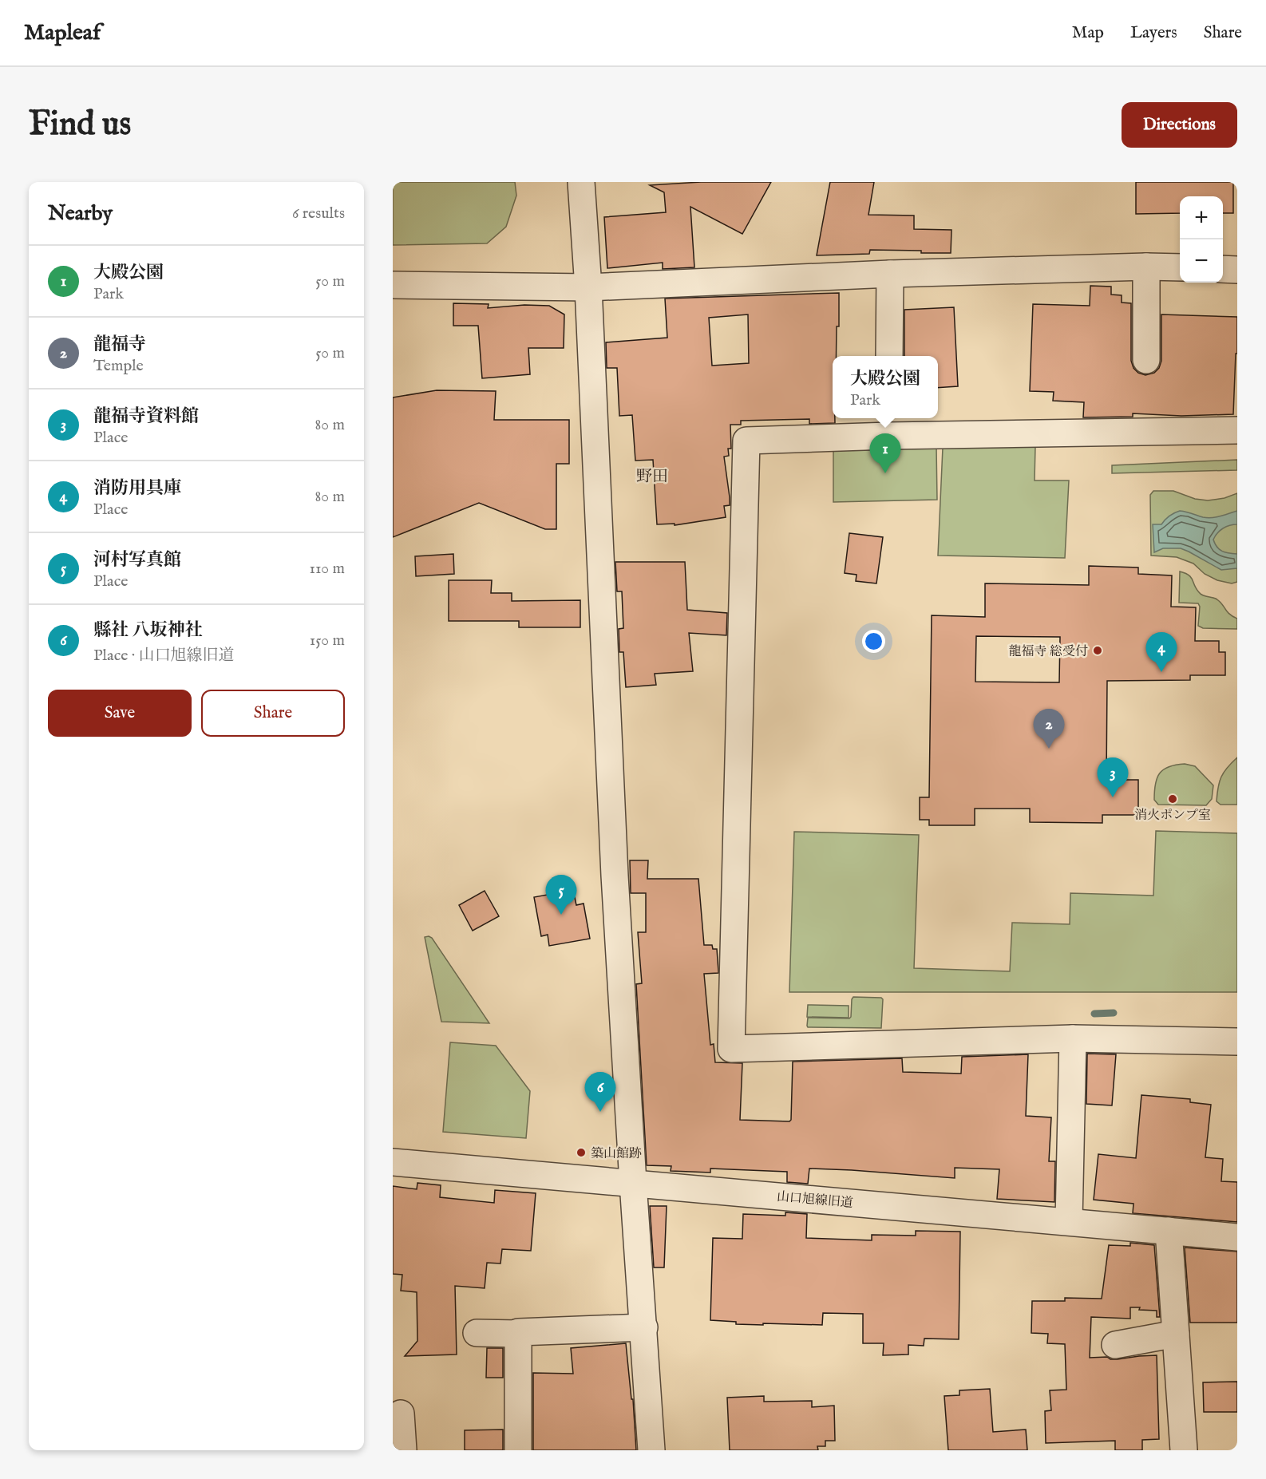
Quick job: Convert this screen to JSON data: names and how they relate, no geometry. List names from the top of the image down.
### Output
{
  "streets": {
    "street": ["山口旭線旧道"]
  },
  "districts": ["野田"],
  "places": ["龍福寺 総受付", "消火ポンプ室", "築山館跡"],
  "page": {
    "header": "Mapleaf",
    "nav": ["Map", "Layers", "Share"],
    "buttons": [
      "Directions",
      ["Save", "Share"]
    ],
    "title": "Find us",
    "heading": ["Nearby", "6 results"],
    "map_buttons": ["+", "−"],
    "list": [
      {
        "mark": "1",
        "name": "大殿公園",
        "note": "Park",
        "value": "50 m"
      },
      {
        "mark": "2",
        "name": "龍福寺",
        "note": "Temple",
        "value": "50 m"
      },
      {
        "mark": "3",
        "name": "龍福寺資料館",
        "note": "Place",
        "value": "80 m"
      },
      {
        "mark": "4",
        "name": "消防用具庫",
        "note": "Place",
        "value": "80 m"
      },
      {
        "mark": "5",
        "name": "河村写真館",
        "note": "Place",
        "value": "110 m"
      },
      {
        "mark": "6",
        "name": "縣社 八坂神社",
        "note": "Place · 山口旭線旧道",
        "value": "150 m"
      }
    ],
    "popup": ["大殿公園", "Park"],
    "pins": [
      "1",
      "4",
      "2",
      "3",
      "5",
      "6"
    ]
  }
}
